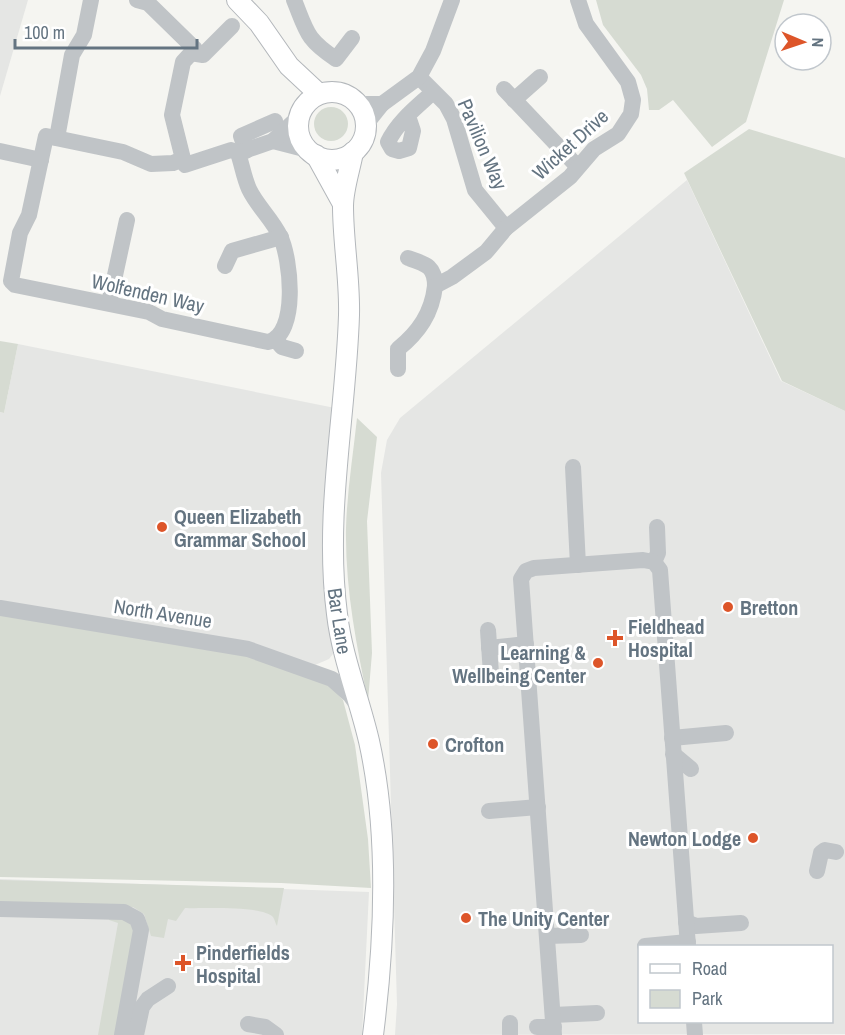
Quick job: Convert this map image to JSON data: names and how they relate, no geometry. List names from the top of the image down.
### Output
{
  "streets": {
    "main road": ["Bar Lane"],
    "street": [
      "Pavilion Way",
      "Wicket Drive",
      "Wolfenden Way",
      "North Avenue"
    ]
  },
  "crossings": [
    ["Pavilion Way", "Wicket Drive"],
    ["North Avenue", "Bar Lane"]
  ],
  "places": {
    "other": [
      "Queen Elizabeth Grammar School",
      "Bretton",
      "Learning & Wellbeing Center",
      "Crofton",
      "Newton Lodge",
      "The Unity Center"
    ],
    "health": ["Fieldhead Hospital", "Pinderfields Hospital"]
  },
  "legend": ["Road", "Park"],
  "scale_bar": "100 m",
  "north": "right"
}
